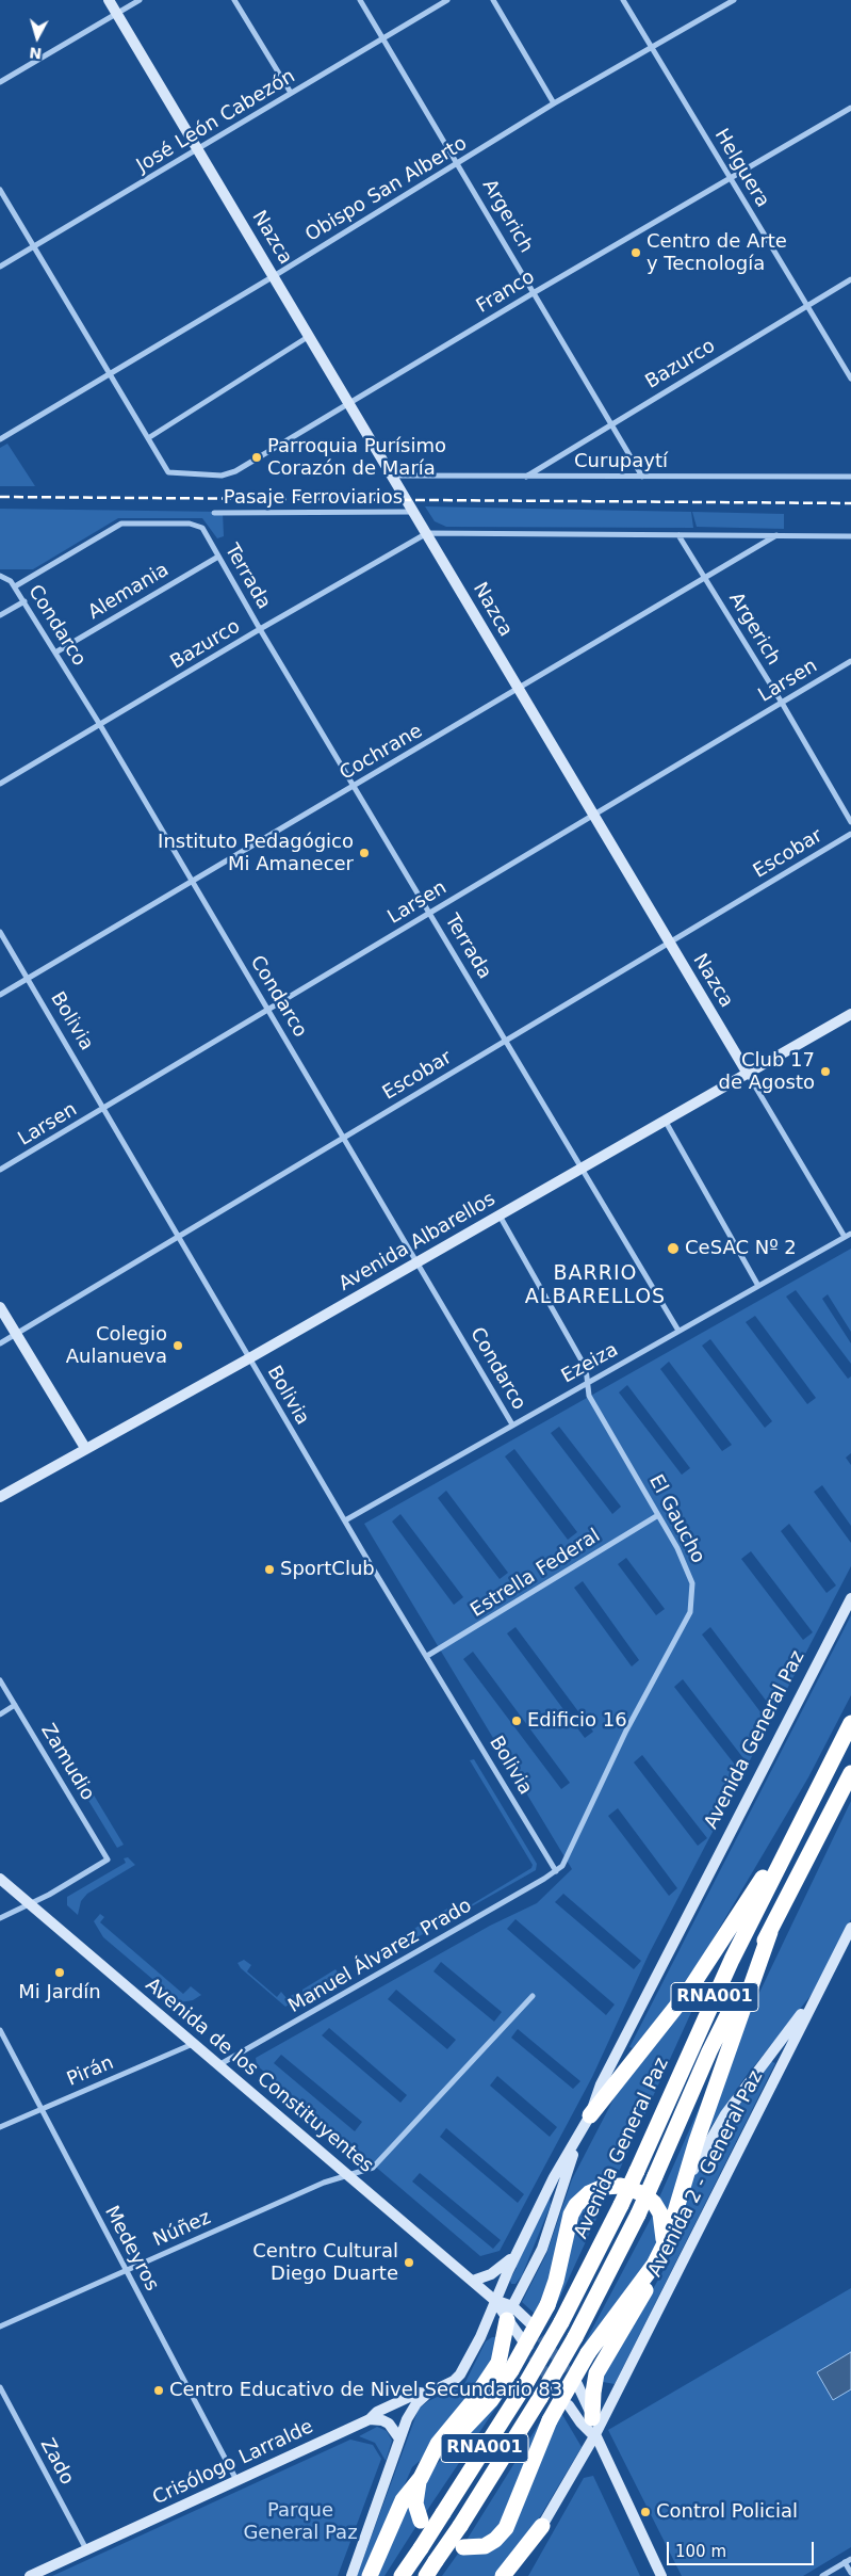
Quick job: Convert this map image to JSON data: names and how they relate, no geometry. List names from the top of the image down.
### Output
{
  "streets": {
    "highway": ["Avenida General Paz", "RNA001"],
    "street": [
      "José León Cabezón",
      "Helguera",
      "Obispo San Alberto",
      "Argerich",
      "Nazca",
      "Franco",
      "Bazurco",
      "Curupaytí",
      "Pasaje Ferroviarios",
      "Terrada",
      "Alemania",
      "Condarco",
      "Larsen",
      "Cochrane",
      "Escobar",
      "Bolivia",
      "Avenida Albarellos",
      "Ezeiza",
      "El Gaucho",
      "Estrella Federal",
      "Zamudio",
      "Manuel Álvarez Prado",
      "Pirán",
      "Avenida de los Constituyentes",
      "Avenida 2 - General Paz",
      "Núñez",
      "Medeyros",
      "Zado",
      "Crisólogo Larralde"
    ]
  },
  "crossings": [
    ["José León Cabezón", "Argerich"],
    ["José León Cabezón", "Nazca"],
    ["Helguera", "Obispo San Alberto"],
    ["Helguera", "Franco"],
    ["Helguera", "Bazurco"],
    ["Obispo San Alberto", "Argerich"],
    ["Obispo San Alberto", "Nazca"],
    ["Argerich", "Franco"],
    ["Argerich", "Bazurco"],
    ["Argerich", "Curupaytí"],
    ["Argerich", "Larsen"],
    ["Argerich", "Cochrane"],
    ["Nazca", "Franco"],
    ["Nazca", "Bazurco"],
    ["Nazca", "Curupaytí"],
    ["Nazca", "Pasaje Ferroviarios"],
    ["Nazca", "Larsen"],
    ["Nazca", "Cochrane"],
    ["Nazca", "Escobar"],
    ["Nazca", "Avenida Albarellos"],
    ["Nazca", "Ezeiza"],
    ["Bazurco", "Curupaytí"],
    ["Bazurco", "Terrada"],
    ["Bazurco", "Condarco"],
    ["Terrada", "Alemania"],
    ["Terrada", "Condarco"],
    ["Terrada", "Larsen"],
    ["Terrada", "Cochrane"],
    ["Terrada", "Escobar"],
    ["Terrada", "Avenida Albarellos"],
    ["Terrada", "Ezeiza"],
    ["Alemania", "Condarco"],
    ["Condarco", "Larsen"],
    ["Condarco", "Cochrane"],
    ["Condarco", "Escobar"],
    ["Condarco", "Avenida Albarellos"],
    ["Condarco", "Ezeiza"],
    ["Larsen", "Bolivia"],
    ["Cochrane", "Bolivia"],
    ["Escobar", "Bolivia"],
    ["Bolivia", "Avenida Albarellos"],
    ["Bolivia", "Ezeiza"],
    ["Bolivia", "El Gaucho"],
    ["Bolivia", "Estrella Federal"],
    ["Bolivia", "Manuel Álvarez Prado"],
    ["Avenida Albarellos", "El Gaucho"],
    ["Ezeiza", "El Gaucho"],
    ["El Gaucho", "Estrella Federal"],
    ["El Gaucho", "Manuel Álvarez Prado"],
    ["Avenida General Paz", "Avenida de los Constituyentes"],
    ["Avenida General Paz", "Crisólogo Larralde"],
    ["Zamudio", "Avenida de los Constituyentes"],
    ["Manuel Álvarez Prado", "Avenida de los Constituyentes"],
    ["Pirán", "Avenida de los Constituyentes"],
    ["Pirán", "Medeyros"],
    ["Avenida de los Constituyentes", "Núñez"],
    ["Núñez", "Medeyros"],
    ["Medeyros", "Crisólogo Larralde"],
    ["Zado", "Crisólogo Larralde"]
  ],
  "districts": ["BARRIO ALBARELLOS"],
  "parks": ["Parque General Paz"],
  "places": [
    "Centro de Arte y Tecnología",
    "Parroquia Purísimo Corazón de María",
    "Instituto Pedagógico Mi Amanecer",
    "Club 17 de Agosto",
    "CeSAC Nº 2",
    "Colegio Aulanueva",
    "SportClub",
    "Edificio 16",
    "Mi Jardín",
    "Centro Cultural Diego Duarte",
    "Centro Educativo de Nivel Secundario 83",
    "Control Policial"
  ],
  "scale_bar": "100 m",
  "north": "bottom"
}
